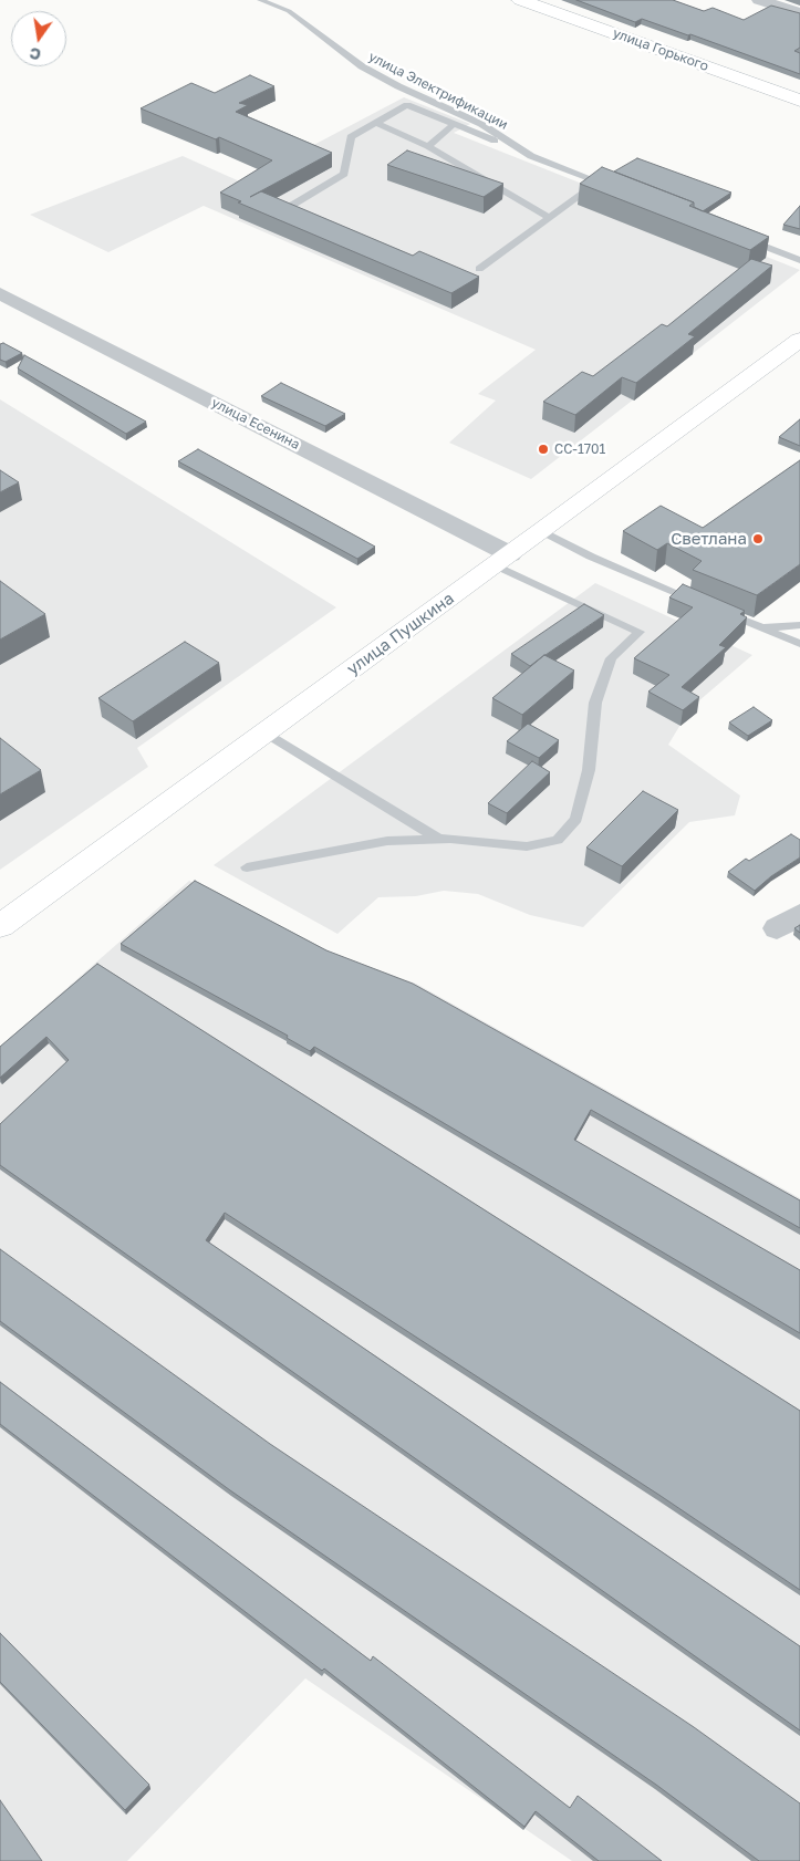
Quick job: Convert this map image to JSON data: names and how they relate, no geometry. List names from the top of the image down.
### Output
{
  "streets": {
    "main road": ["улица Горького", "улица Пушкина"],
    "street": ["улица Есенина"],
    "lane": ["улица Электрификации"]
  },
  "crossings": [
    ["улица Есенина", "улица Пушкина"]
  ],
  "places": ["СС-1701", "Светлана"],
  "north": "bottom"
}
